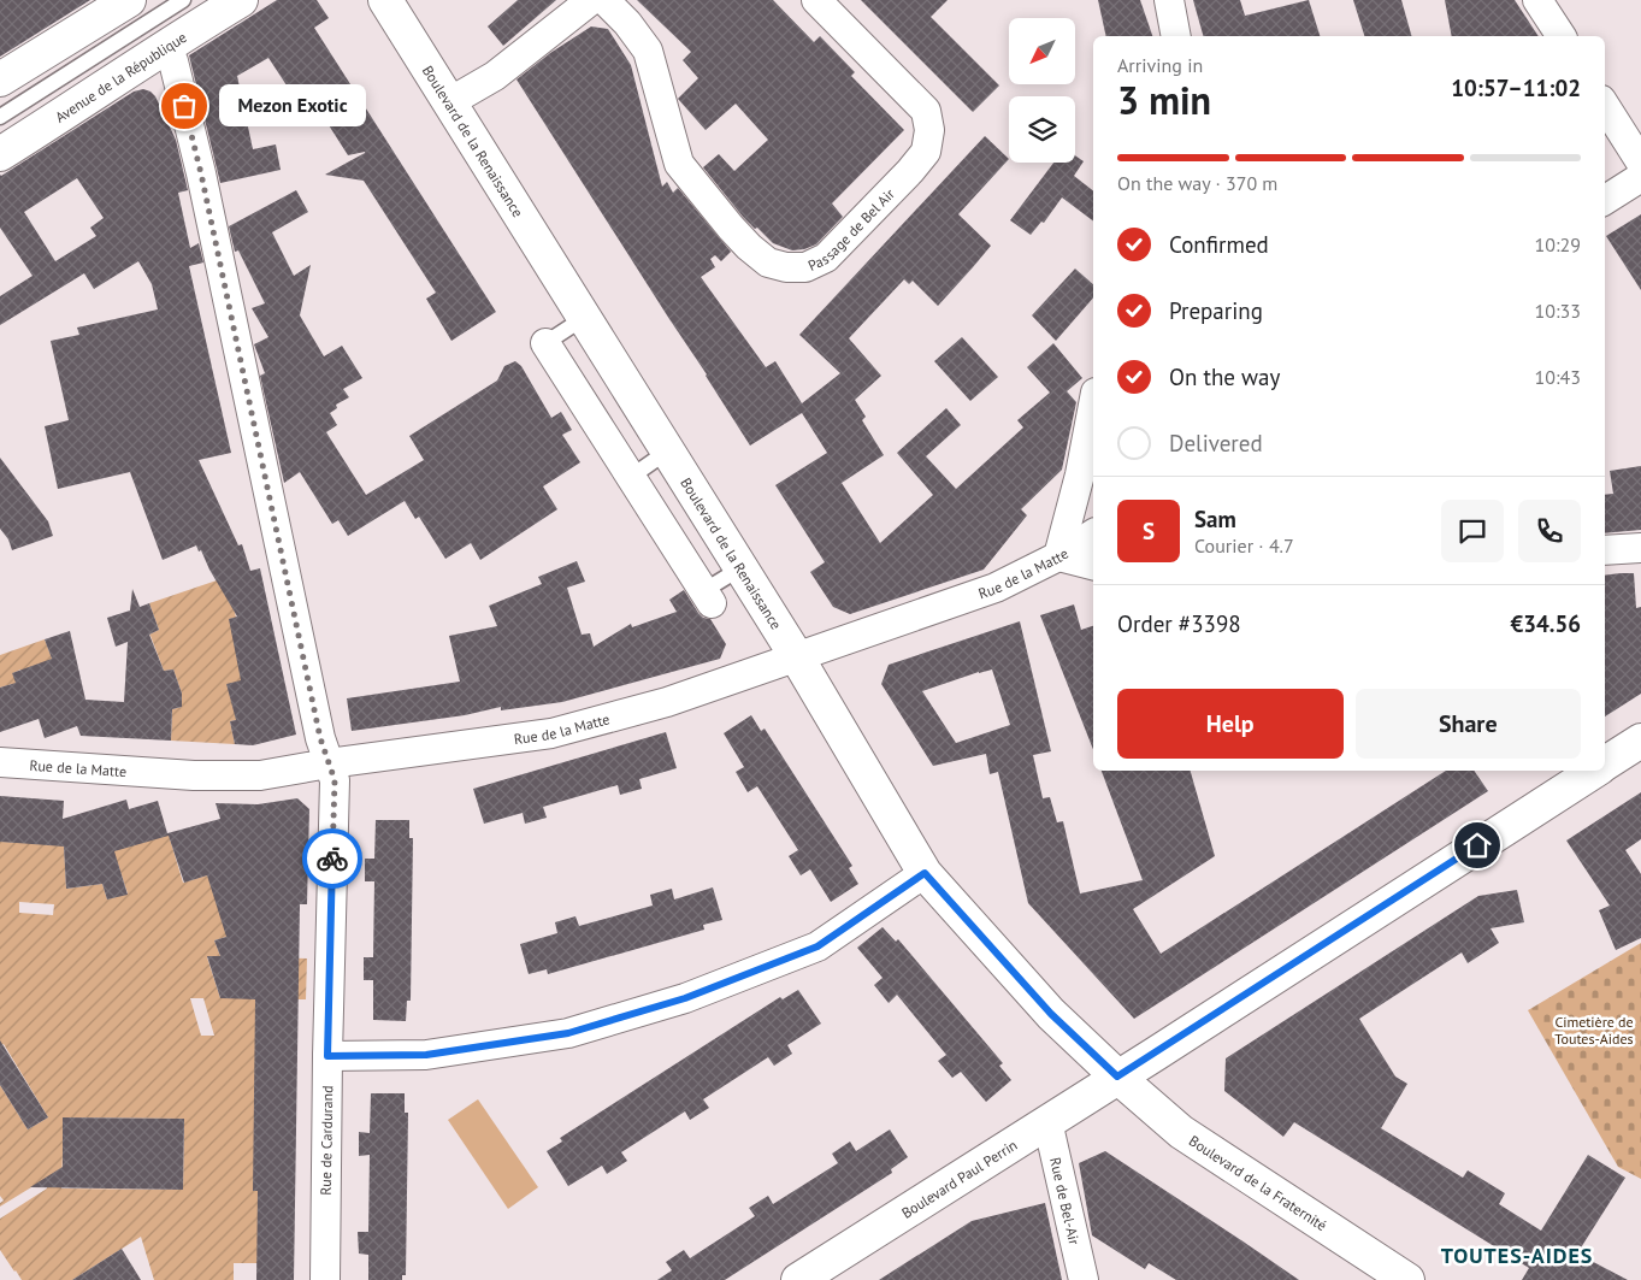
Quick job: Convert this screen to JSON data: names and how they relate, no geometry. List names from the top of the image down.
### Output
{
  "streets": {
    "main road": [
      "Avenue de la République",
      "Boulevard de la Renaissance",
      "Boulevard Paul Perrin",
      "Boulevard de la Fraternité"
    ],
    "street": [
      "Passage de Bel Air",
      "Rue de la Matte",
      "Rue de Cardurand",
      "Rue de Bel-Air"
    ]
  },
  "crossings": [
    ["Avenue de la République", "Rue de Cardurand"],
    ["Boulevard de la Renaissance", "Rue de la Matte"],
    ["Boulevard de la Renaissance", "Boulevard Paul Perrin"],
    ["Boulevard de la Renaissance", "Boulevard de la Fraternité"],
    ["Rue de la Matte", "Rue de Cardurand"],
    ["Boulevard Paul Perrin", "Boulevard de la Fraternité"],
    ["Boulevard Paul Perrin", "Rue de Bel-Air"]
  ],
  "districts": ["TOUTES-AIDES"],
  "parks": ["Cimetière de Toutes-Aides"],
  "places": ["Mezon Exotic"],
  "north": "bottom left",
  "page": {
    "heading": ["3 min", "Arriving in", "10:57–11:02"],
    "panel": [
      "Sam",
      "Courier · 4.7",
      "Order #3398",
      "€34.56"
    ],
    "bubble": "Mezon Exotic",
    "bar": "On the way · 370 m",
    "list": [
      ["Confirmed", "10:29"],
      ["Preparing", "10:33"],
      ["On the way", "10:43"],
      "Delivered"
    ],
    "round": "S",
    "buttons": ["Help", "Share"]
  }
}
